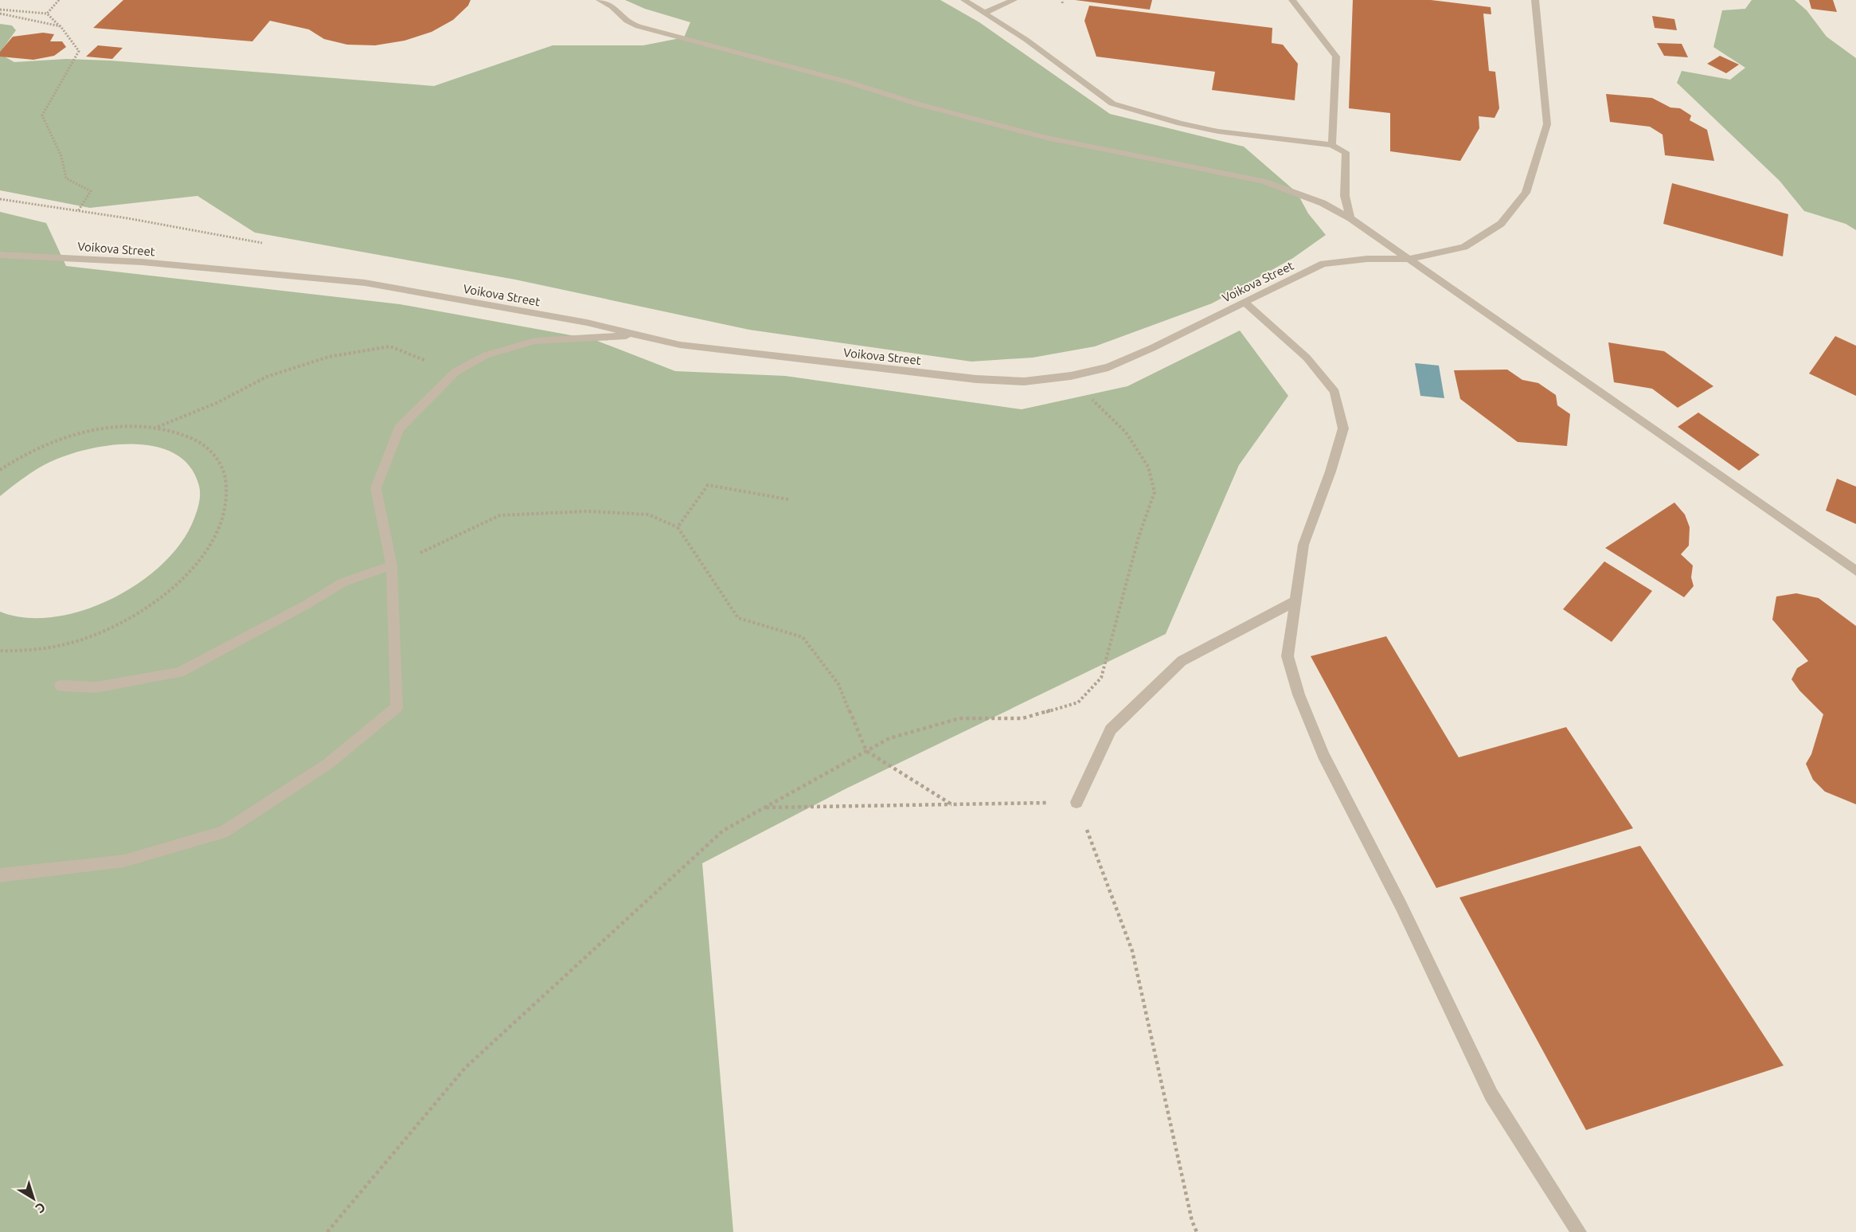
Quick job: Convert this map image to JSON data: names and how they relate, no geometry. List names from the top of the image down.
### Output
{
  "streets": {
    "street": ["Voikova Street"]
  },
  "north": "bottom right"
}
